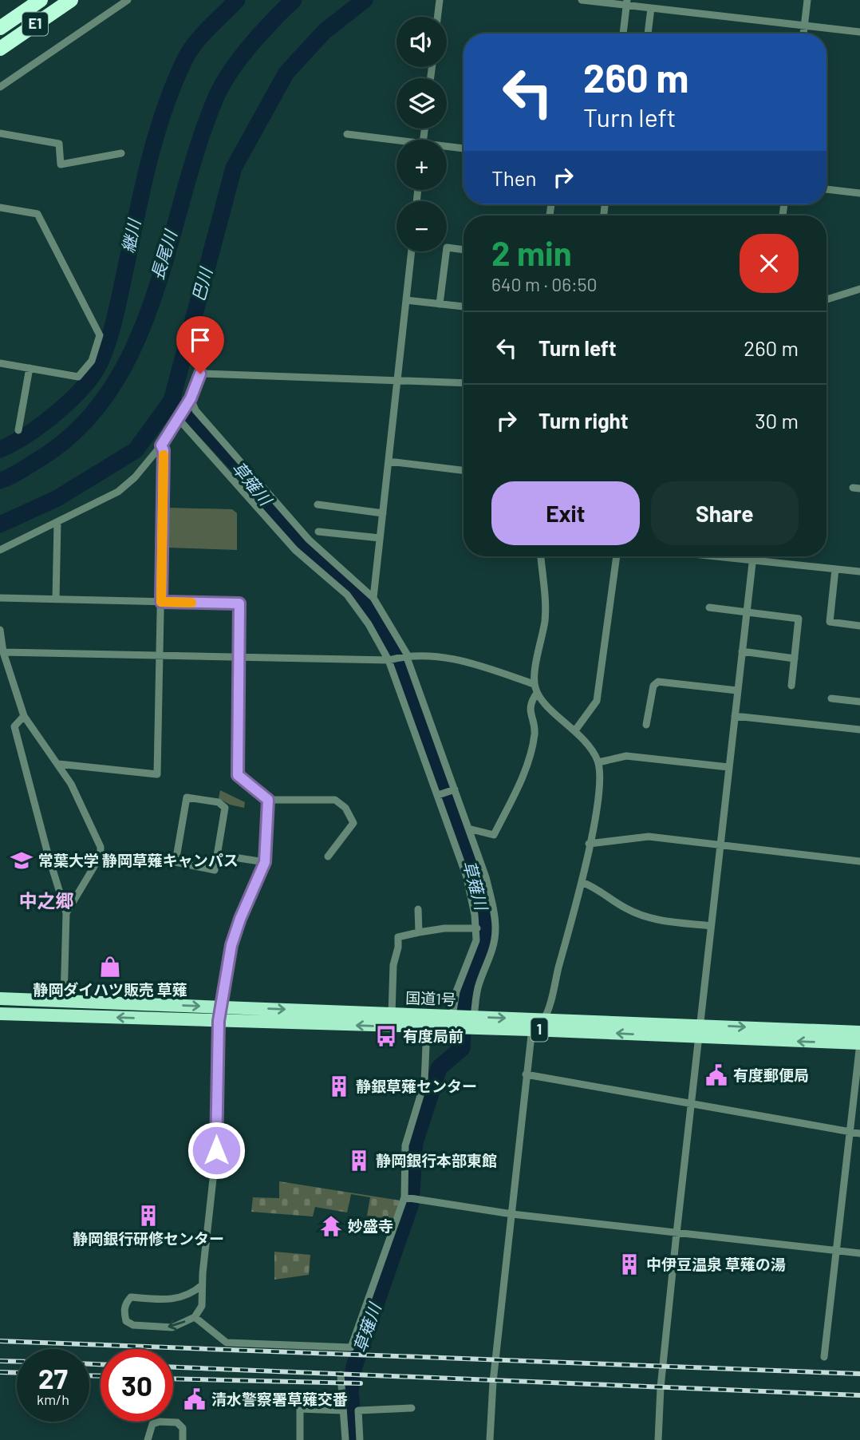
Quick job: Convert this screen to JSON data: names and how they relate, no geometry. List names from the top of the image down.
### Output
{
  "streets": {
    "highway": ["E1", "国道1号", "1"]
  },
  "districts": ["中之郷"],
  "water": [
    "継川",
    "長尾川",
    "巴川",
    "草薙川"
  ],
  "places": {
    "school or university": ["常葉大学 静岡草薙キャンパス"],
    "shop": ["静岡ダイハツ販売 草薙"],
    "bus stop": ["有度局前"],
    "public building": ["有度郵便局", "清水警察署草薙交番"],
    "building": [
      "静銀草薙センター",
      "静岡銀行本部東館",
      "静岡銀行研修センター",
      "中伊豆温泉 草薙の湯"
    ],
    "temple": ["妙盛寺"]
  },
  "page": {
    "map_buttons": ["+", "−"],
    "turn": ["260 m", "Turn left"],
    "then": "Then",
    "heading": ["2 min", "640 m · 06:50"],
    "list": [
      {
        "name": "Turn left",
        "value": "260 m"
      },
      {
        "name": "Turn right",
        "value": "30 m"
      }
    ],
    "buttons": ["Exit", "Share"],
    "speed": "27 km/h",
    "limit": "30"
  }
}
